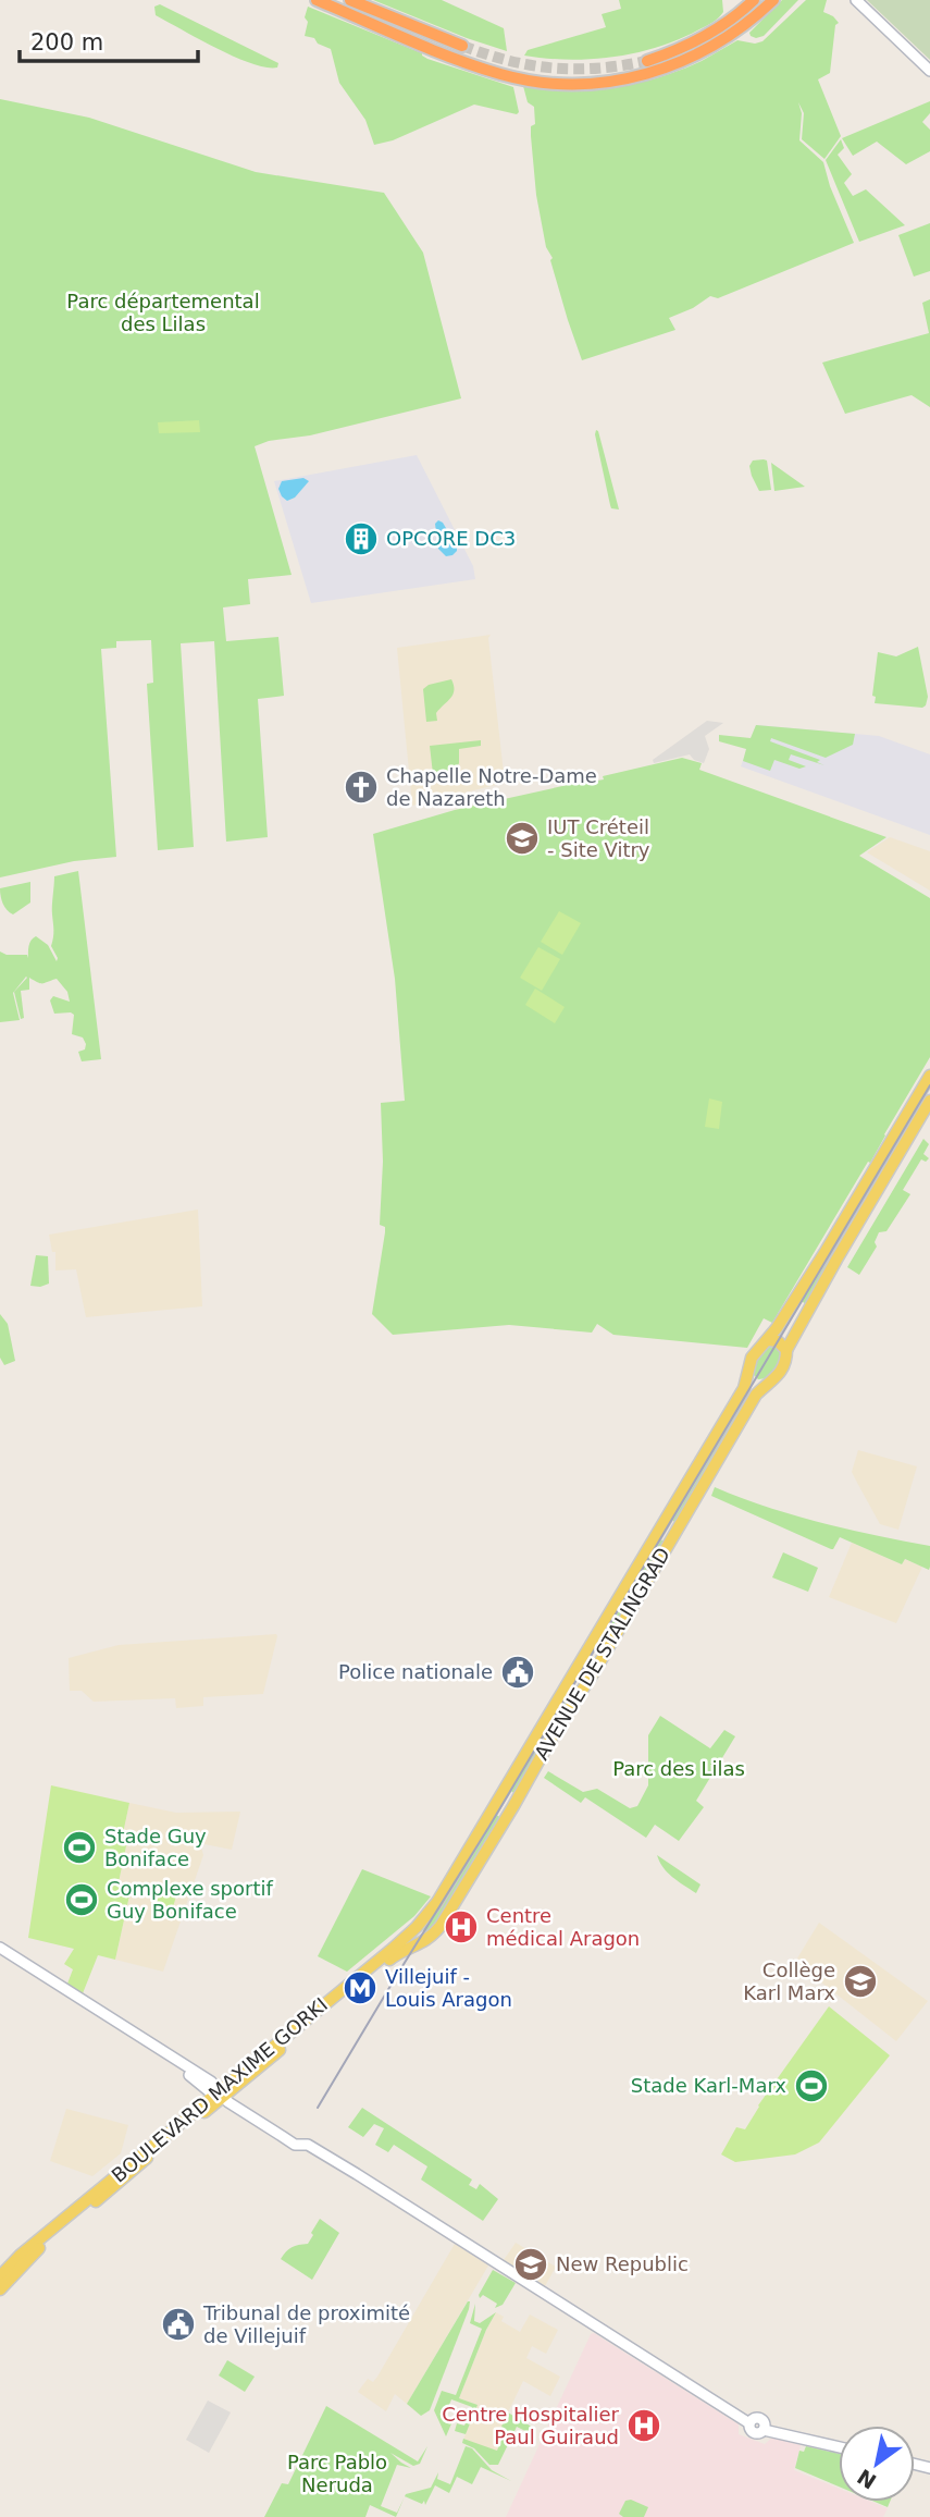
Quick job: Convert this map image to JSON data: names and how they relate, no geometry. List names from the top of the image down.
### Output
{
  "streets": {
    "main road": ["AVENUE DE STALINGRAD", "BOULEVARD MAXIME GORKI"]
  },
  "crossings": [
    ["AVENUE DE STALINGRAD", "BOULEVARD MAXIME GORKI"]
  ],
  "parks": ["Parc départemental des Lilas", "Parc des Lilas", "Parc Pablo Neruda"],
  "places": {
    "building": ["OPCORE DC3"],
    "church": ["Chapelle Notre-Dame de Nazareth"],
    "school or university": ["IUT Créteil - Site Vitry", "Collège Karl Marx", "New Republic"],
    "public building": ["Police nationale", "Tribunal de proximité de Villejuif"],
    "sports": ["Stade Guy Boniface", "Complexe sportif Guy Boniface", "Stade Karl-Marx"],
    "hospital": ["Centre médical Aragon", "Centre Hospitalier Paul Guiraud"],
    "metro station": ["Villejuif - Louis Aragon"]
  },
  "scale_bar": "200 m",
  "north": "bottom left"
}
